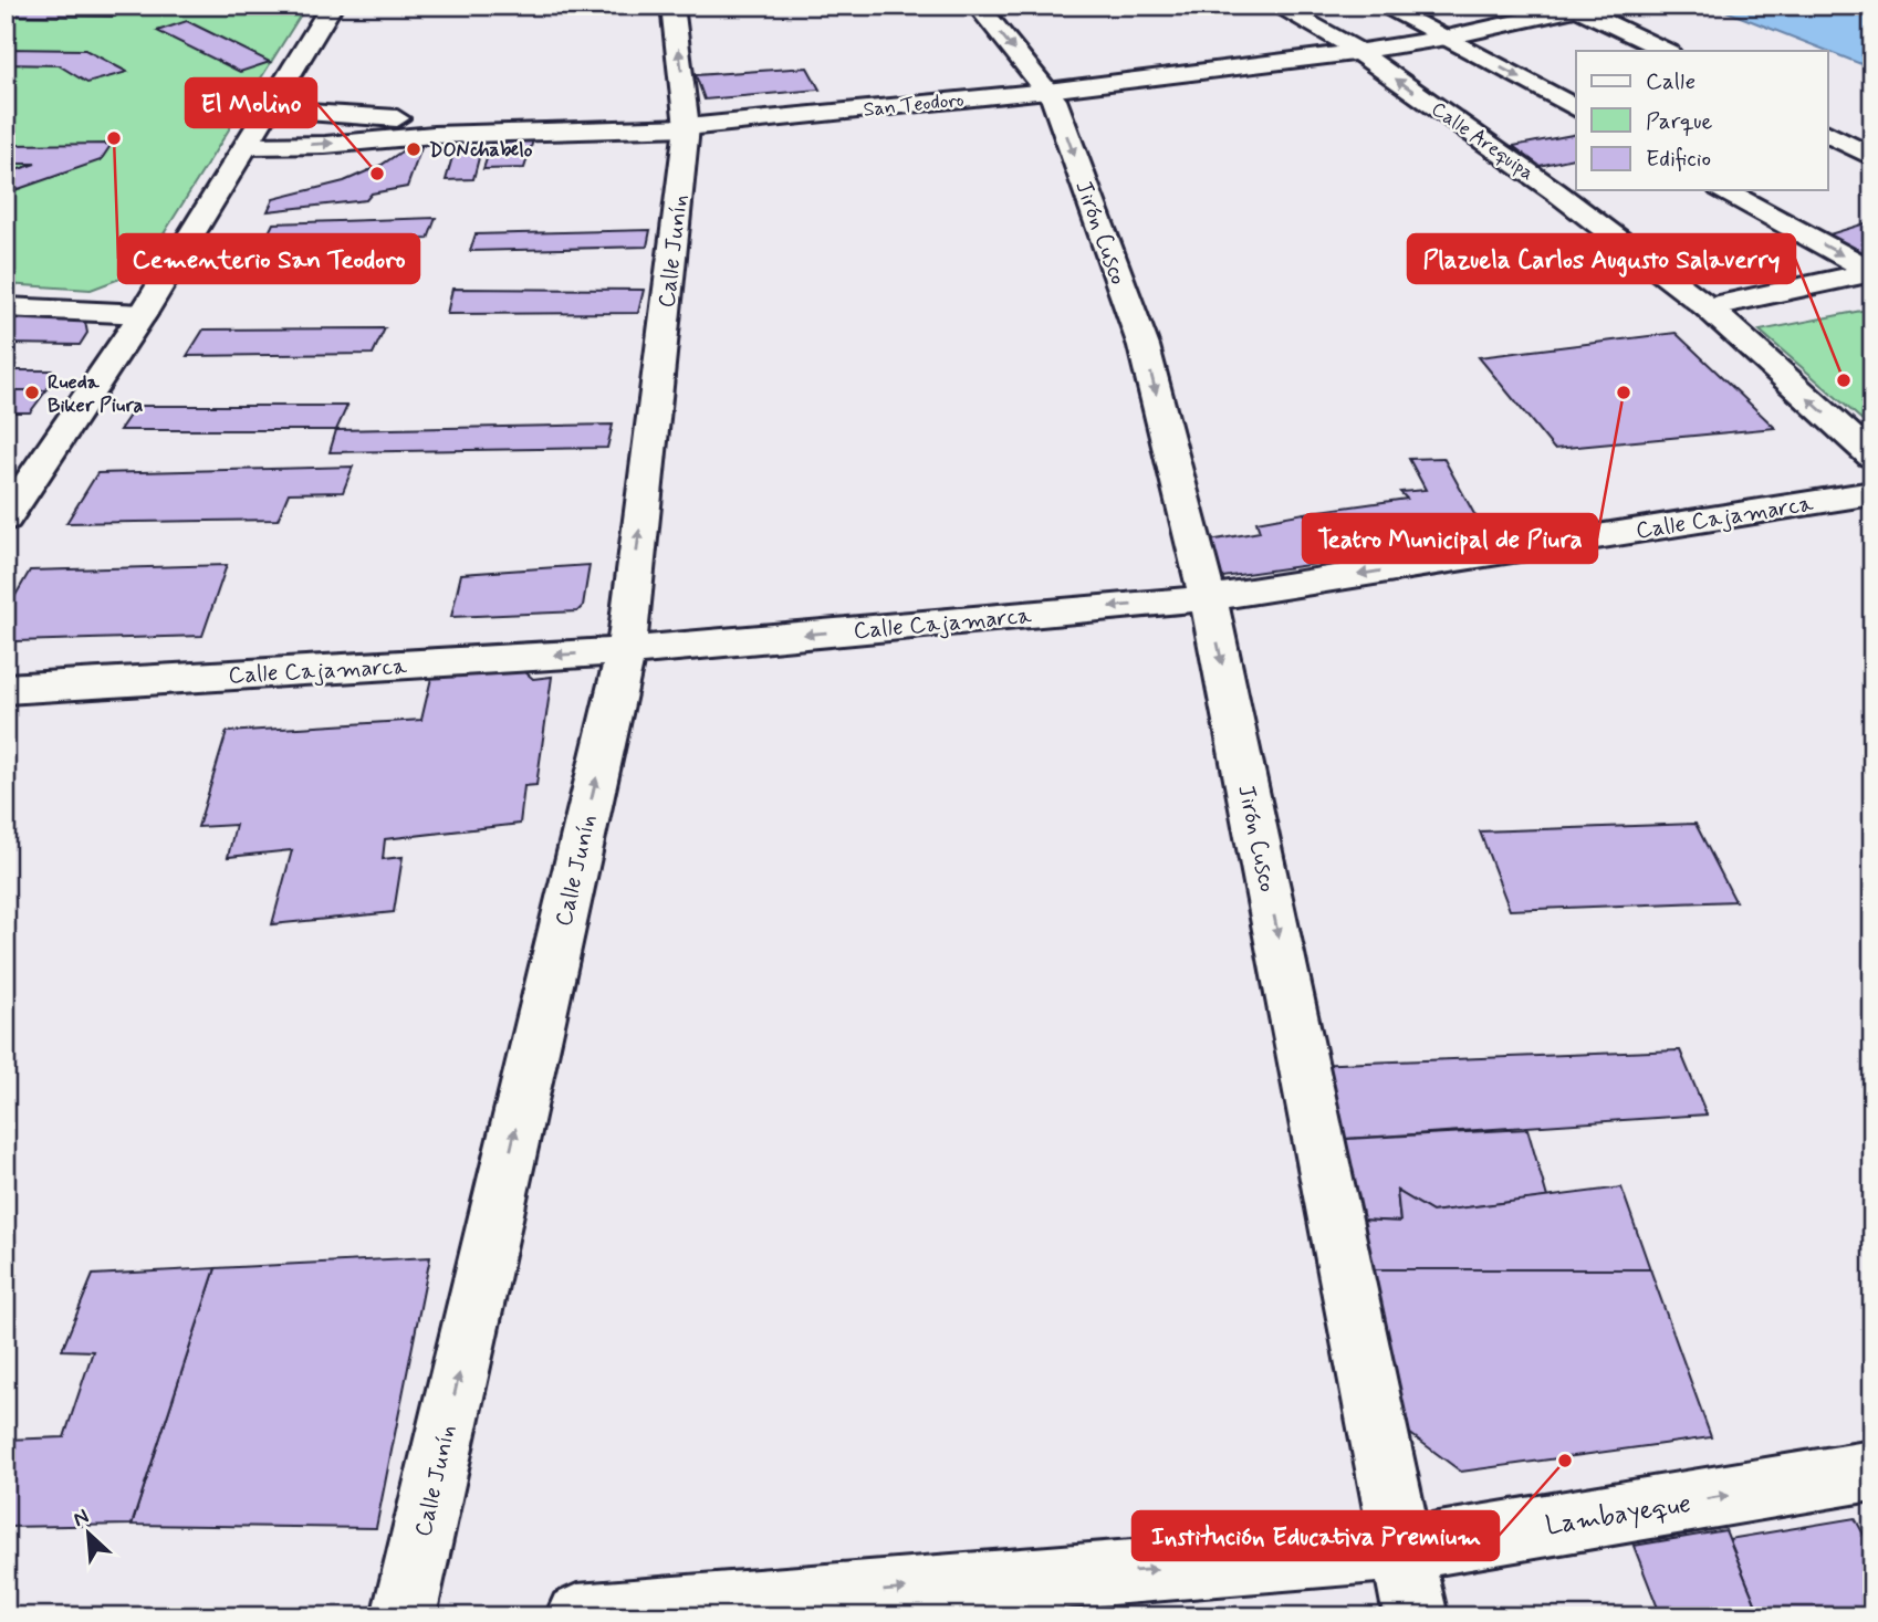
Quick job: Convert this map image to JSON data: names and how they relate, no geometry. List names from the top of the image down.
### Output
{
  "streets": {
    "street": [
      "San Teodoro",
      "Calle Arequipa",
      "Jirón Cusco",
      "Calle Junín",
      "Calle Cajamarca",
      "Lambayeque"
    ]
  },
  "crossings": [
    ["San Teodoro", "Calle Arequipa"],
    ["San Teodoro", "Jirón Cusco"],
    ["San Teodoro", "Calle Junín"],
    ["Jirón Cusco", "Calle Cajamarca"],
    ["Jirón Cusco", "Lambayeque"],
    ["Calle Junín", "Calle Cajamarca"]
  ],
  "one_way": [
    "Jirón Cusco",
    "Calle Junín",
    "Calle Cajamarca",
    "Lambayeque"
  ],
  "places": [
    "Cementerio San Teodoro",
    "DONchabelo",
    "El Molino",
    "Plazuela Carlos Augusto Salaverry",
    "Rueda Biker Piura",
    "Teatro Municipal de Piura",
    "Institución Educativa Premium"
  ],
  "legend": ["Calle", "Parque", "Edificio"],
  "north": "top left"
}
